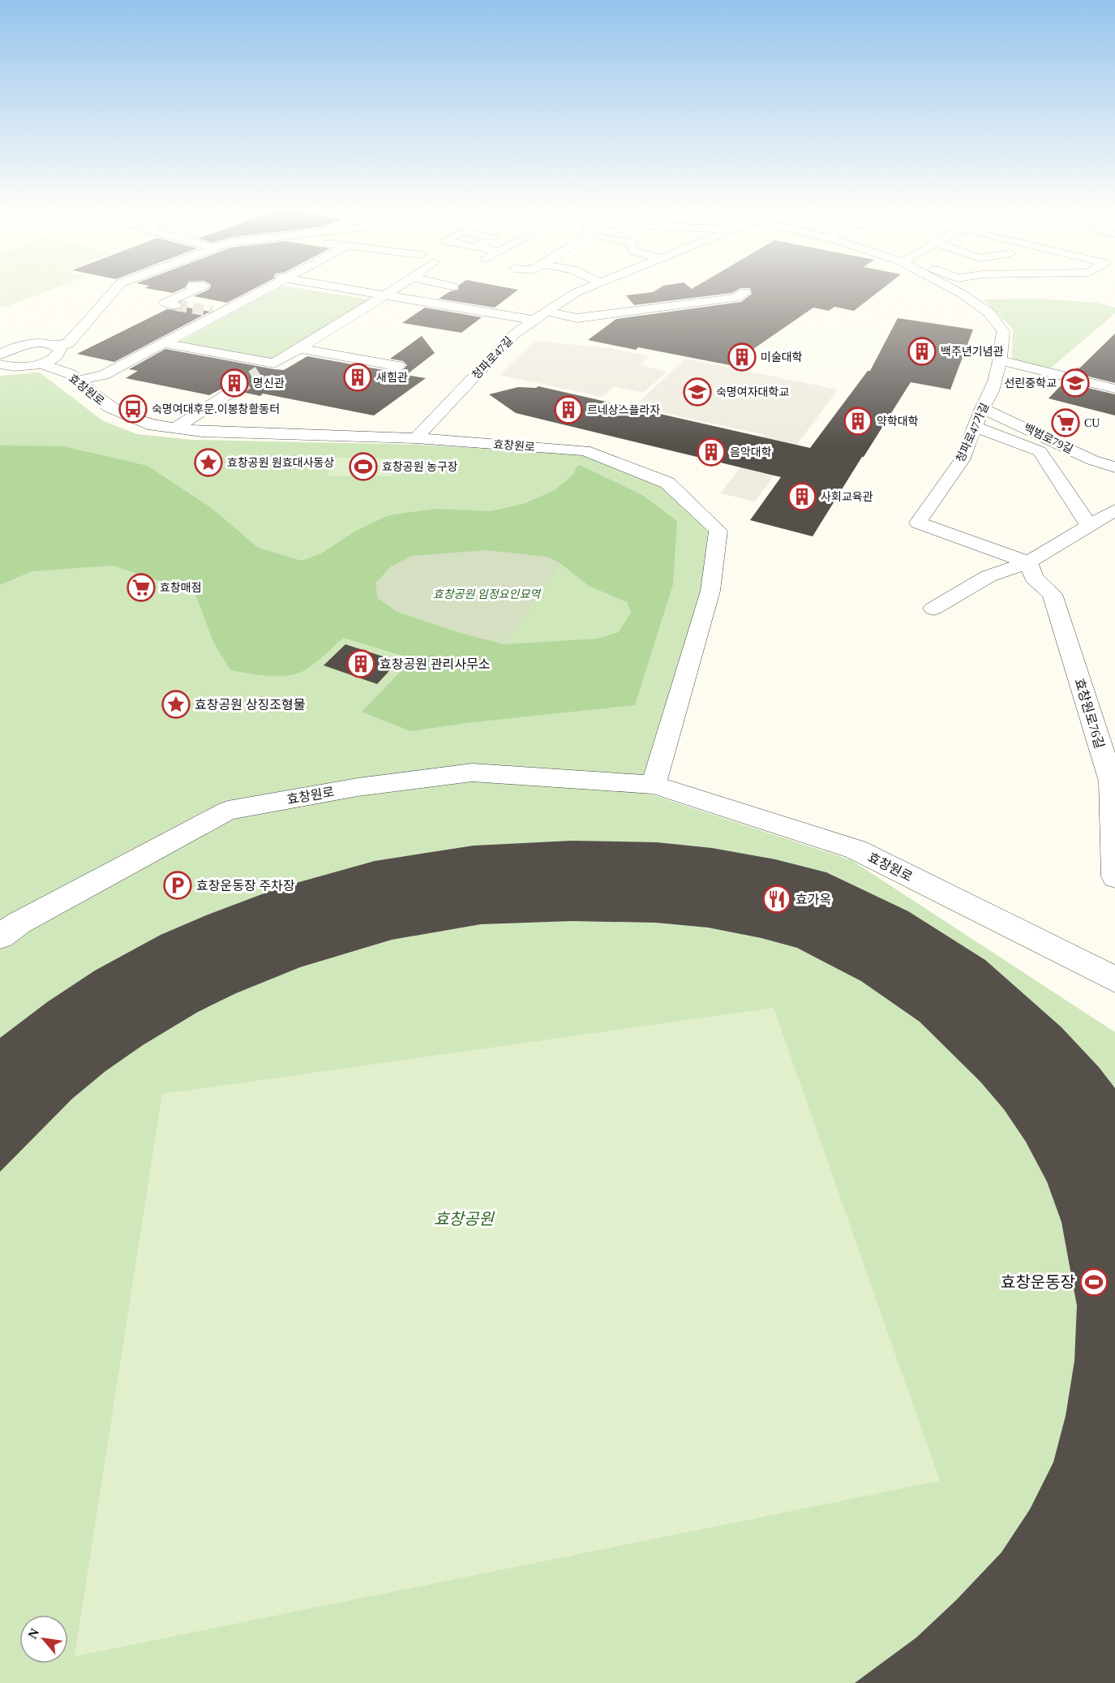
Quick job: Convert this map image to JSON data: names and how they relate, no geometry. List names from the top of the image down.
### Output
{
  "streets": {
    "street": [
      "청파로47길",
      "효창원로",
      "청파로47가길",
      "백범로79길",
      "효창원로76길"
    ]
  },
  "crossings": [
    ["청파로47길", "효창원로"],
    ["청파로47가길", "백범로79길"],
    ["청파로47가길", "효창원로76길"]
  ],
  "parks": ["효창공원 임정요인묘역", "효창공원"],
  "places": {
    "building": [
      "백주년기념관",
      "미술대학",
      "새힘관",
      "명신관",
      "르네상스플라자",
      "약학대학",
      "음악대학",
      "사회교육관",
      "효창공원 관리사무소"
    ],
    "school or university": ["선린중학교", "숙명여자대학교"],
    "bus stop": ["숙명여대후문.이봉창활동터"],
    "supermarket": ["CU", "효창매점"],
    "place": ["효창공원 원효대사동상", "효창공원 상징조형물"],
    "sports": ["효창공원 농구장", "효창운동장"],
    "parking": ["효창운동장 주차장"],
    "restaurant": ["효가옥"]
  },
  "north": "top left"
}
